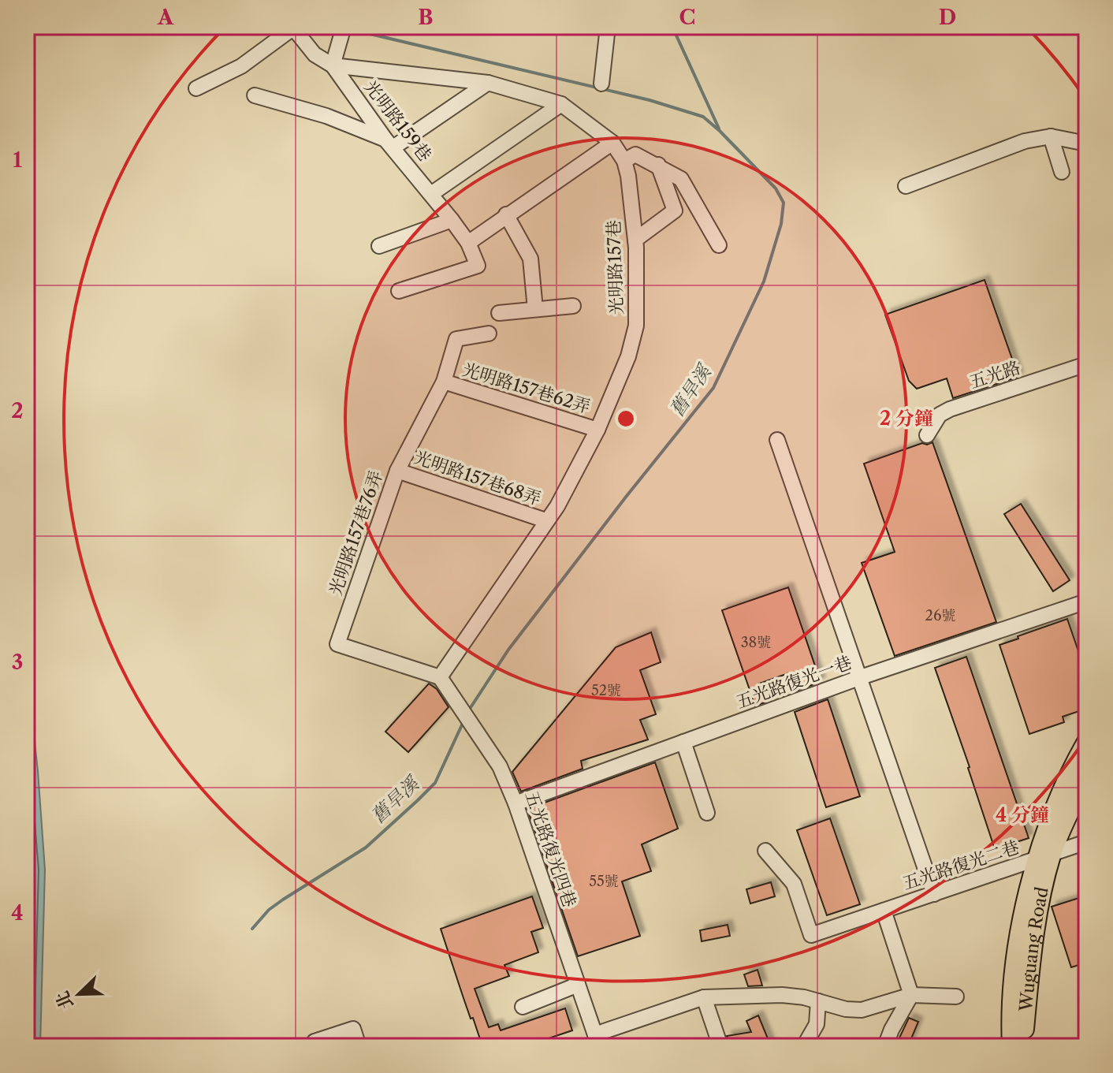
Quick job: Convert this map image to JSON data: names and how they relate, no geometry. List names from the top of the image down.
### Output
{
  "streets": {
    "main road": ["Wuguang Road"],
    "street": [
      "光明路159巷",
      "光明路157巷",
      "五光路",
      "光明路157巷62弄",
      "光明路157巷68弄",
      "光明路157巷76弄",
      "五光路復光一巷",
      "五光路復光四巷",
      "五光路復光二巷"
    ]
  },
  "crossings": [
    ["光明路159巷", "光明路157巷"],
    ["光明路157巷", "光明路157巷62弄"],
    ["光明路157巷", "光明路157巷68弄"],
    ["光明路157巷", "光明路157巷76弄"],
    ["光明路157巷", "五光路復光四巷"],
    ["光明路157巷62弄", "光明路157巷76弄"],
    ["光明路157巷68弄", "光明路157巷76弄"],
    ["光明路157巷76弄", "五光路復光四巷"],
    ["五光路復光一巷", "五光路復光四巷"],
    ["五光路復光二巷", "Wuguang Road"]
  ],
  "water": ["舊旱溪"],
  "house_numbers": [
    "26號",
    "38號",
    "52號",
    "55號"
  ],
  "north": "bottom left",
  "grid": {
    "columns": [
      "A",
      "B",
      "C",
      "D"
    ],
    "rows": [
      "1",
      "2",
      "3",
      "4"
    ]
  },
  "rings": ["2 分鐘", "4 分鐘"]
}
